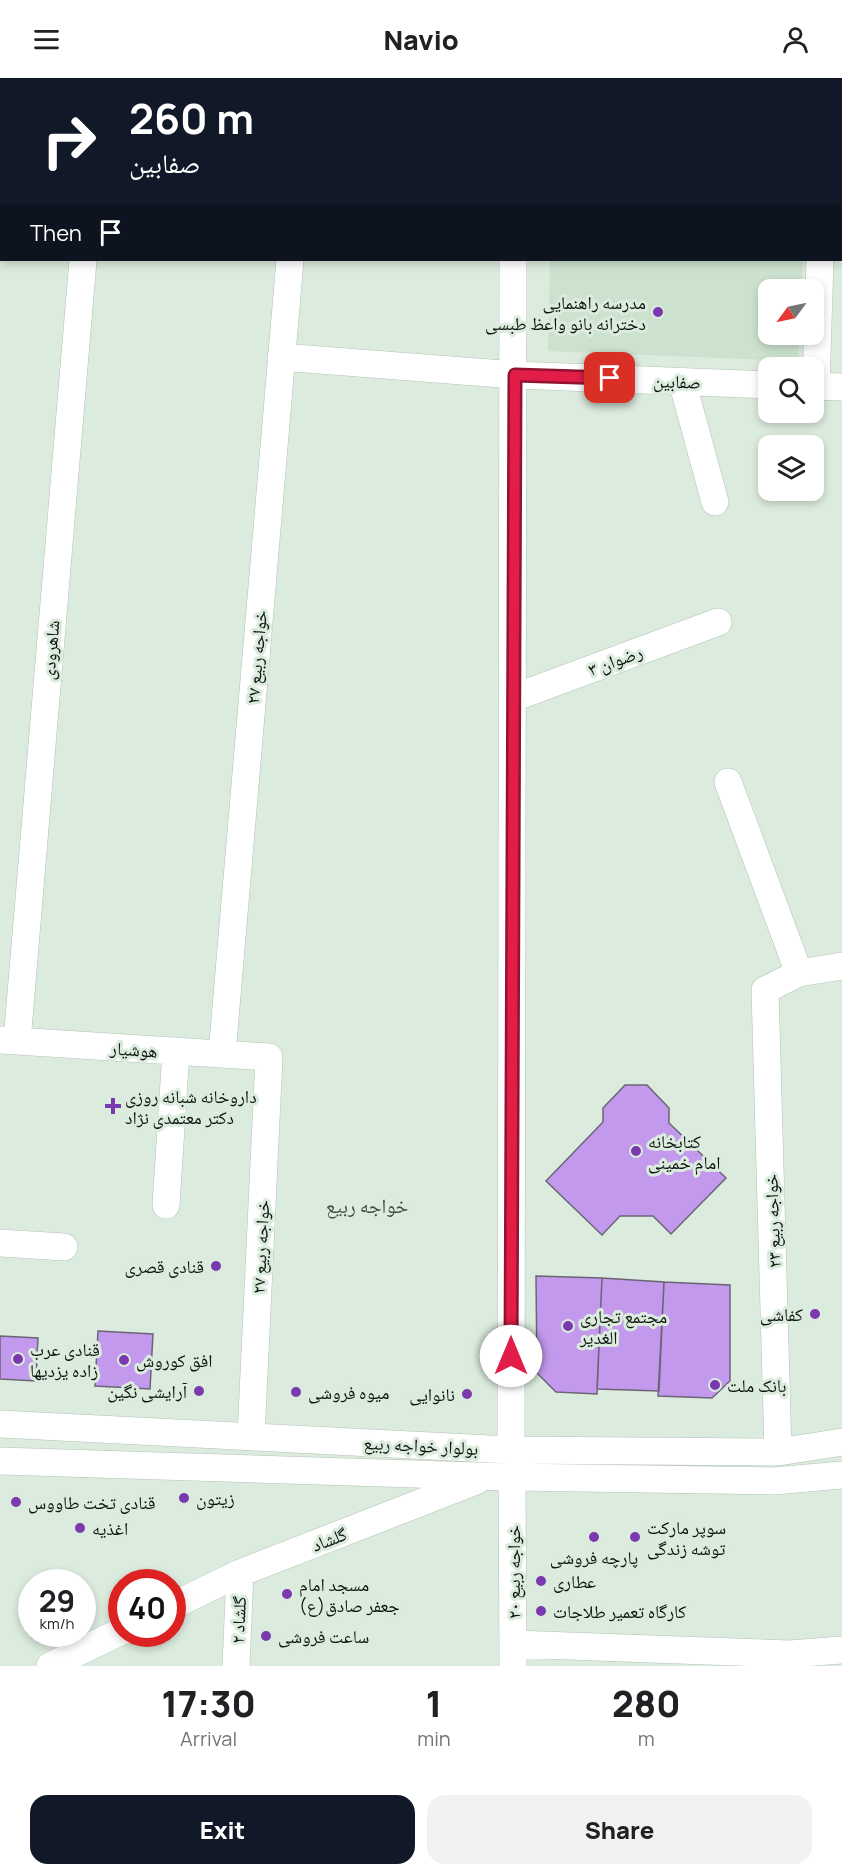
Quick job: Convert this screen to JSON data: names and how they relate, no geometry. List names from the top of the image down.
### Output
{
  "streets": {
    "street": [
      "صفابین",
      "شاهرودی",
      "خواجه ربیع ۲۷",
      "رضوان ۳",
      "هوشیار",
      "خواجه ربیع ۲۳",
      "بولوار خواجه ربیع",
      "گلشاد",
      "خواجه ربیع ۲۰",
      "گلشاد ۲"
    ]
  },
  "crossings": [
    ["صفابین", "خواجه ربیع ۲۷"],
    ["شاهرودی", "هوشیار"],
    ["خواجه ربیع ۲۷", "هوشیار"],
    ["خواجه ربیع ۲۷", "بولوار خواجه ربیع"],
    ["خواجه ربیع ۲۳", "بولوار خواجه ربیع"],
    ["بولوار خواجه ربیع", "گلشاد"],
    ["بولوار خواجه ربیع", "خواجه ربیع ۲۰"],
    ["گلشاد", "خواجه ربیع ۲۰"],
    ["گلشاد", "گلشاد ۲"]
  ],
  "districts": ["خواجه ربیع"],
  "places": {
    "other": [
      "مدرسه راهنمایی دخترانه بانو واعظ طبسی",
      "کتابخانه امام خمینی",
      "قنادی قصری",
      "کفاشی",
      "مجتمع تجاری الغدیر",
      "قنادی عرب زاده یزدیها",
      "افق کوروش",
      "بانک ملت",
      "آرایشی نگین",
      "میوه فروشی",
      "نانوایی",
      "زیتون",
      "قنادی تخت طاووس",
      "اغذیه",
      "پارچه فروشی",
      "سوپر مارکت توشه زندگی",
      "عطاری",
      "مسجد امام جعفر صادق(ع)",
      "کارگاه تعمیر طلاجات",
      "ساعت فروشی"
    ],
    "health": ["داروخانه شبانه روزی دکتر معتمدی نژاد"]
  },
  "north": "bottom left",
  "page": {
    "header": "Navio",
    "turn": ["260 m", "صفابین"],
    "then": "Then",
    "speed": "29 km/h",
    "limit": "40",
    "eta": [
      "17:30",
      "Arrival",
      "1",
      "min",
      "280",
      "m"
    ],
    "buttons": ["Exit", "Share"]
  }
}
